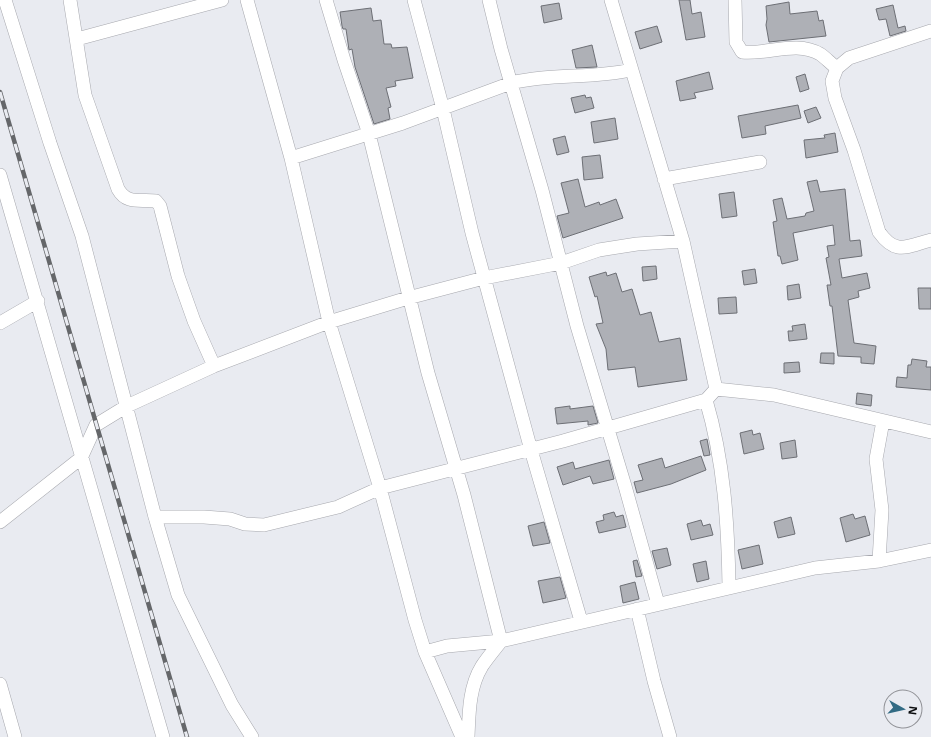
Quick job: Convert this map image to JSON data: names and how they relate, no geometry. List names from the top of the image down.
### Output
{
  "north": "right"
}
